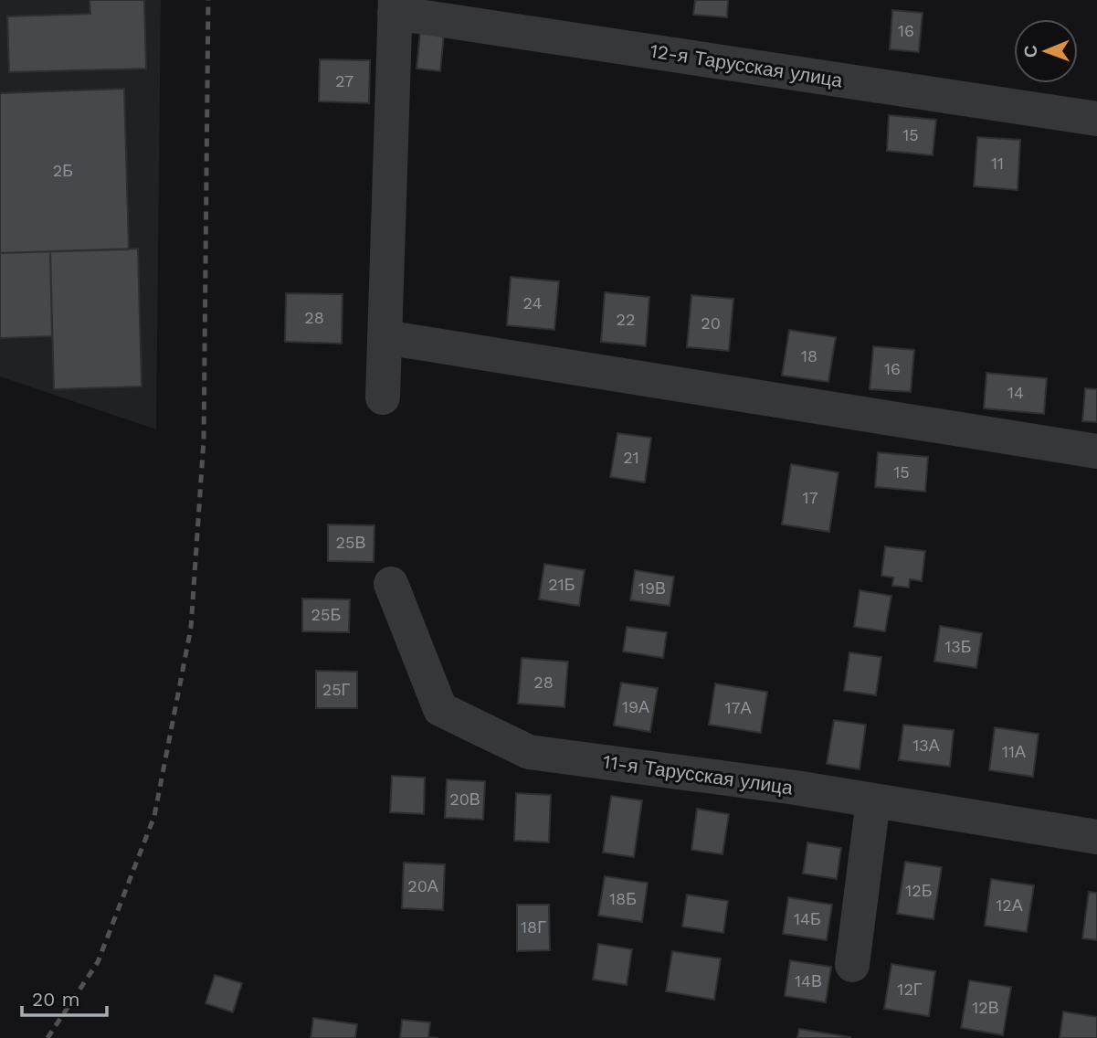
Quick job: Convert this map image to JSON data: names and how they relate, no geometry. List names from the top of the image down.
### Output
{
  "streets": {
    "street": ["12-я Тарусская улица", "11-я Тарусская улица"]
  },
  "house_numbers": [
    "16",
    "27",
    "15",
    "11",
    "2Б",
    "24",
    "28",
    "22",
    "20",
    "18",
    "16",
    "14",
    "21",
    "15",
    "17",
    "25В",
    "21Б",
    "19В",
    "25Б",
    "13Б",
    "28",
    "25Г",
    "19А",
    "17А",
    "13А",
    "11А",
    "20В",
    "20А",
    "12Б",
    "18Б",
    "12А",
    "14Б",
    "18Г",
    "14В",
    "12Г",
    "12В"
  ],
  "scale_bar": "20 m",
  "north": "left"
}
